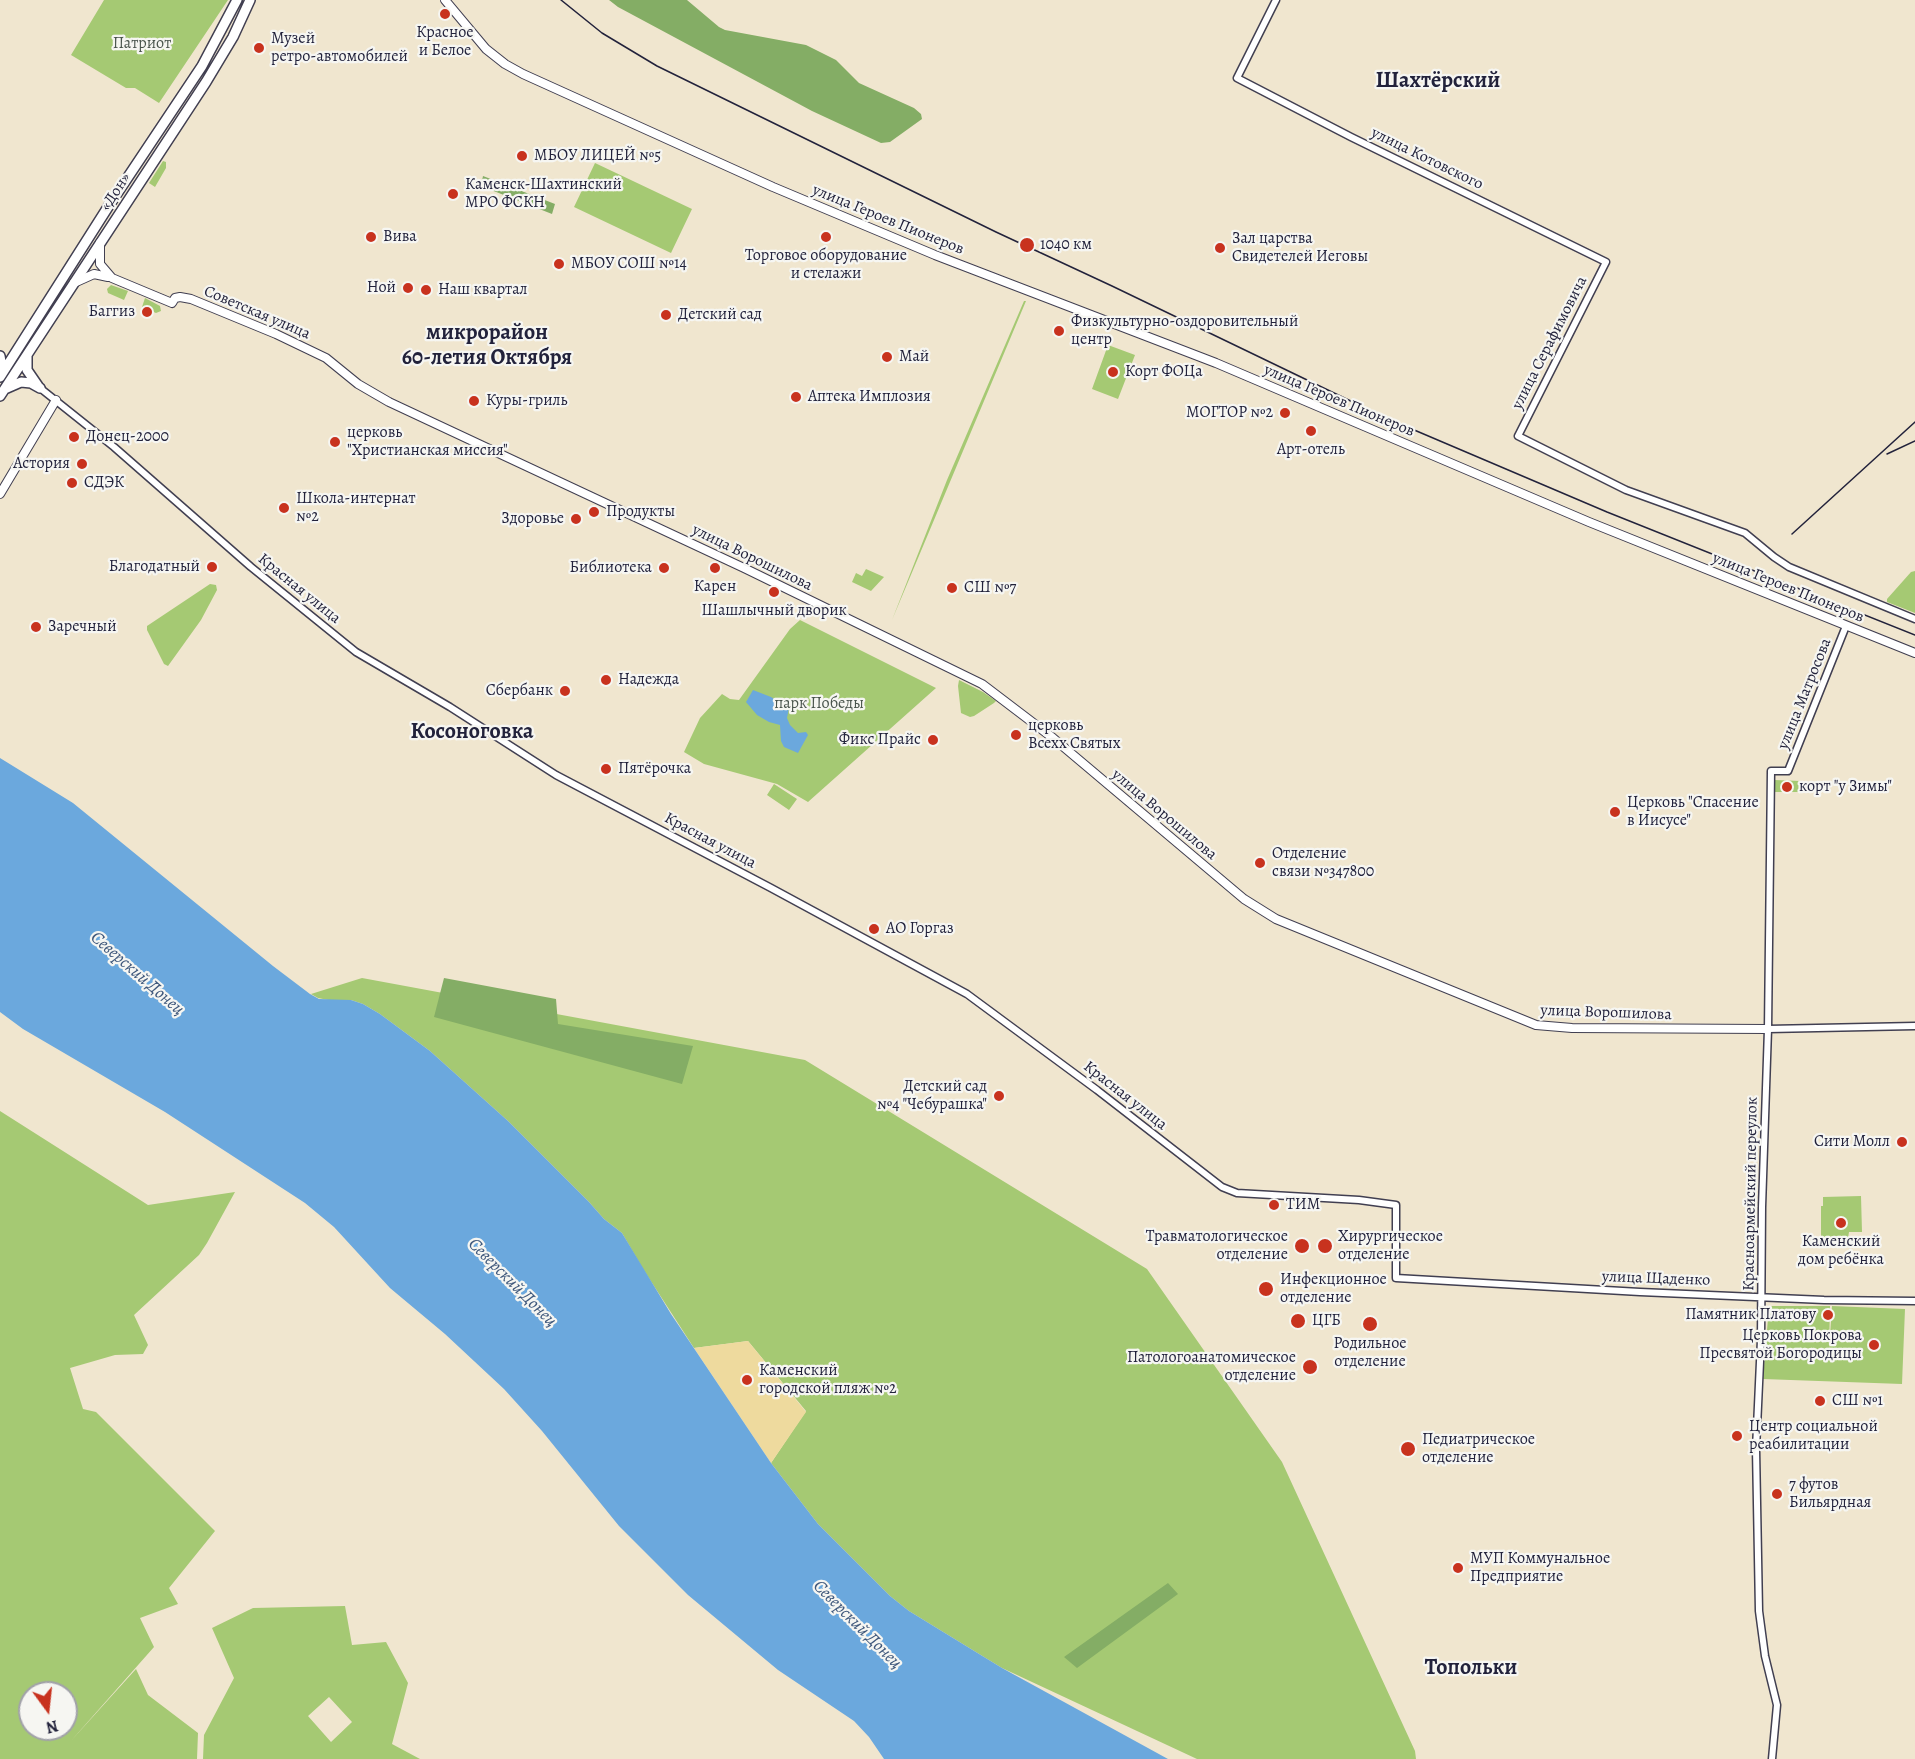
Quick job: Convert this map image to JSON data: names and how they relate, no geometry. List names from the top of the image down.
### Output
{
  "streets": {
    "highway": ["«Дон»"],
    "main road": ["улица Героев Пионеров", "Советская улица", "улица Ворошилова"],
    "street": [
      "улица Котовского",
      "улица Серафимовича",
      "Красная улица",
      "улица Матросова",
      "Красноармейский переулок",
      "улица Щаденко"
    ]
  },
  "crossings": [
    ["улица Котовского", "улица Серафимовича"],
    ["улица Героев Пионеров", "улица Серафимовича"],
    ["улица Героев Пионеров", "улица Матросова"],
    ["Советская улица", "улица Ворошилова"],
    ["улица Ворошилова", "Красноармейский переулок"],
    ["Красная улица", "улица Щаденко"],
    ["улица Матросова", "Красноармейский переулок"],
    ["Красноармейский переулок", "улица Щаденко"]
  ],
  "districts": [
    "Шахтёрский",
    "микрорайон 60-летия Октября",
    "Косоноговка",
    "Топольки"
  ],
  "water": ["Северский Донец"],
  "parks": ["Патриот", "парк Победы"],
  "places": [
    "Красное и Белое",
    "Музей ретро-автомобилей",
    "МБОУ ЛИЦЕЙ №5",
    "Каменск-Шахтинский МРО ФСКН",
    "Вива",
    "Торговое оборудование и стелажи",
    "1040 км",
    "Зал царства Свидетелей Иеговы",
    "МБОУ СОШ №14",
    "Ной",
    "Наш квартал",
    "Баггиз",
    "Детский сад",
    "Физкультурно-оздоровительный центр",
    "Май",
    "Корт ФОЦа",
    "Аптека Имплозия",
    "Куры-гриль",
    "МОГТОР №2",
    "Арт-отель",
    "Донец-2000",
    "церковь \"Христианская миссия\"",
    "Астория",
    "СДЭК",
    "Школа-интернат №2",
    "Продукты",
    "Здоровье",
    "Благодатный",
    "Библиотека",
    "Карен",
    "СШ №7",
    "Шашлычный дворик",
    "Заречный",
    "Надежда",
    "Сбербанк",
    "церковь Всехх Святых",
    "Фикс Прайс",
    "Пятёрочка",
    "корт \"у Зимы\"",
    "Церковь \"Спасение в Иисусе\"",
    "Отделение связи №347800",
    "АО Горгаз",
    "Детский сад №4 \"Чебурашка\"",
    "Сити Молл",
    "ТИМ",
    "Каменский дом ребёнка",
    "Травматологическое отделение",
    "Хирургическое отделение",
    "Инфекционное отделение",
    "Памятник Платову",
    "ЦГБ",
    "Родильное отделение",
    "Церковь Покрова Пресвятой Богородицы",
    "Патологоанатомическое отделение",
    "Каменский городской пляж №2",
    "СШ №1",
    "Центр социальной реабилитации",
    "Педиатрическое отделение",
    "7 футов Бильярдная",
    "МУП Коммунальное Предприятие"
  ],
  "north": "bottom"
}
